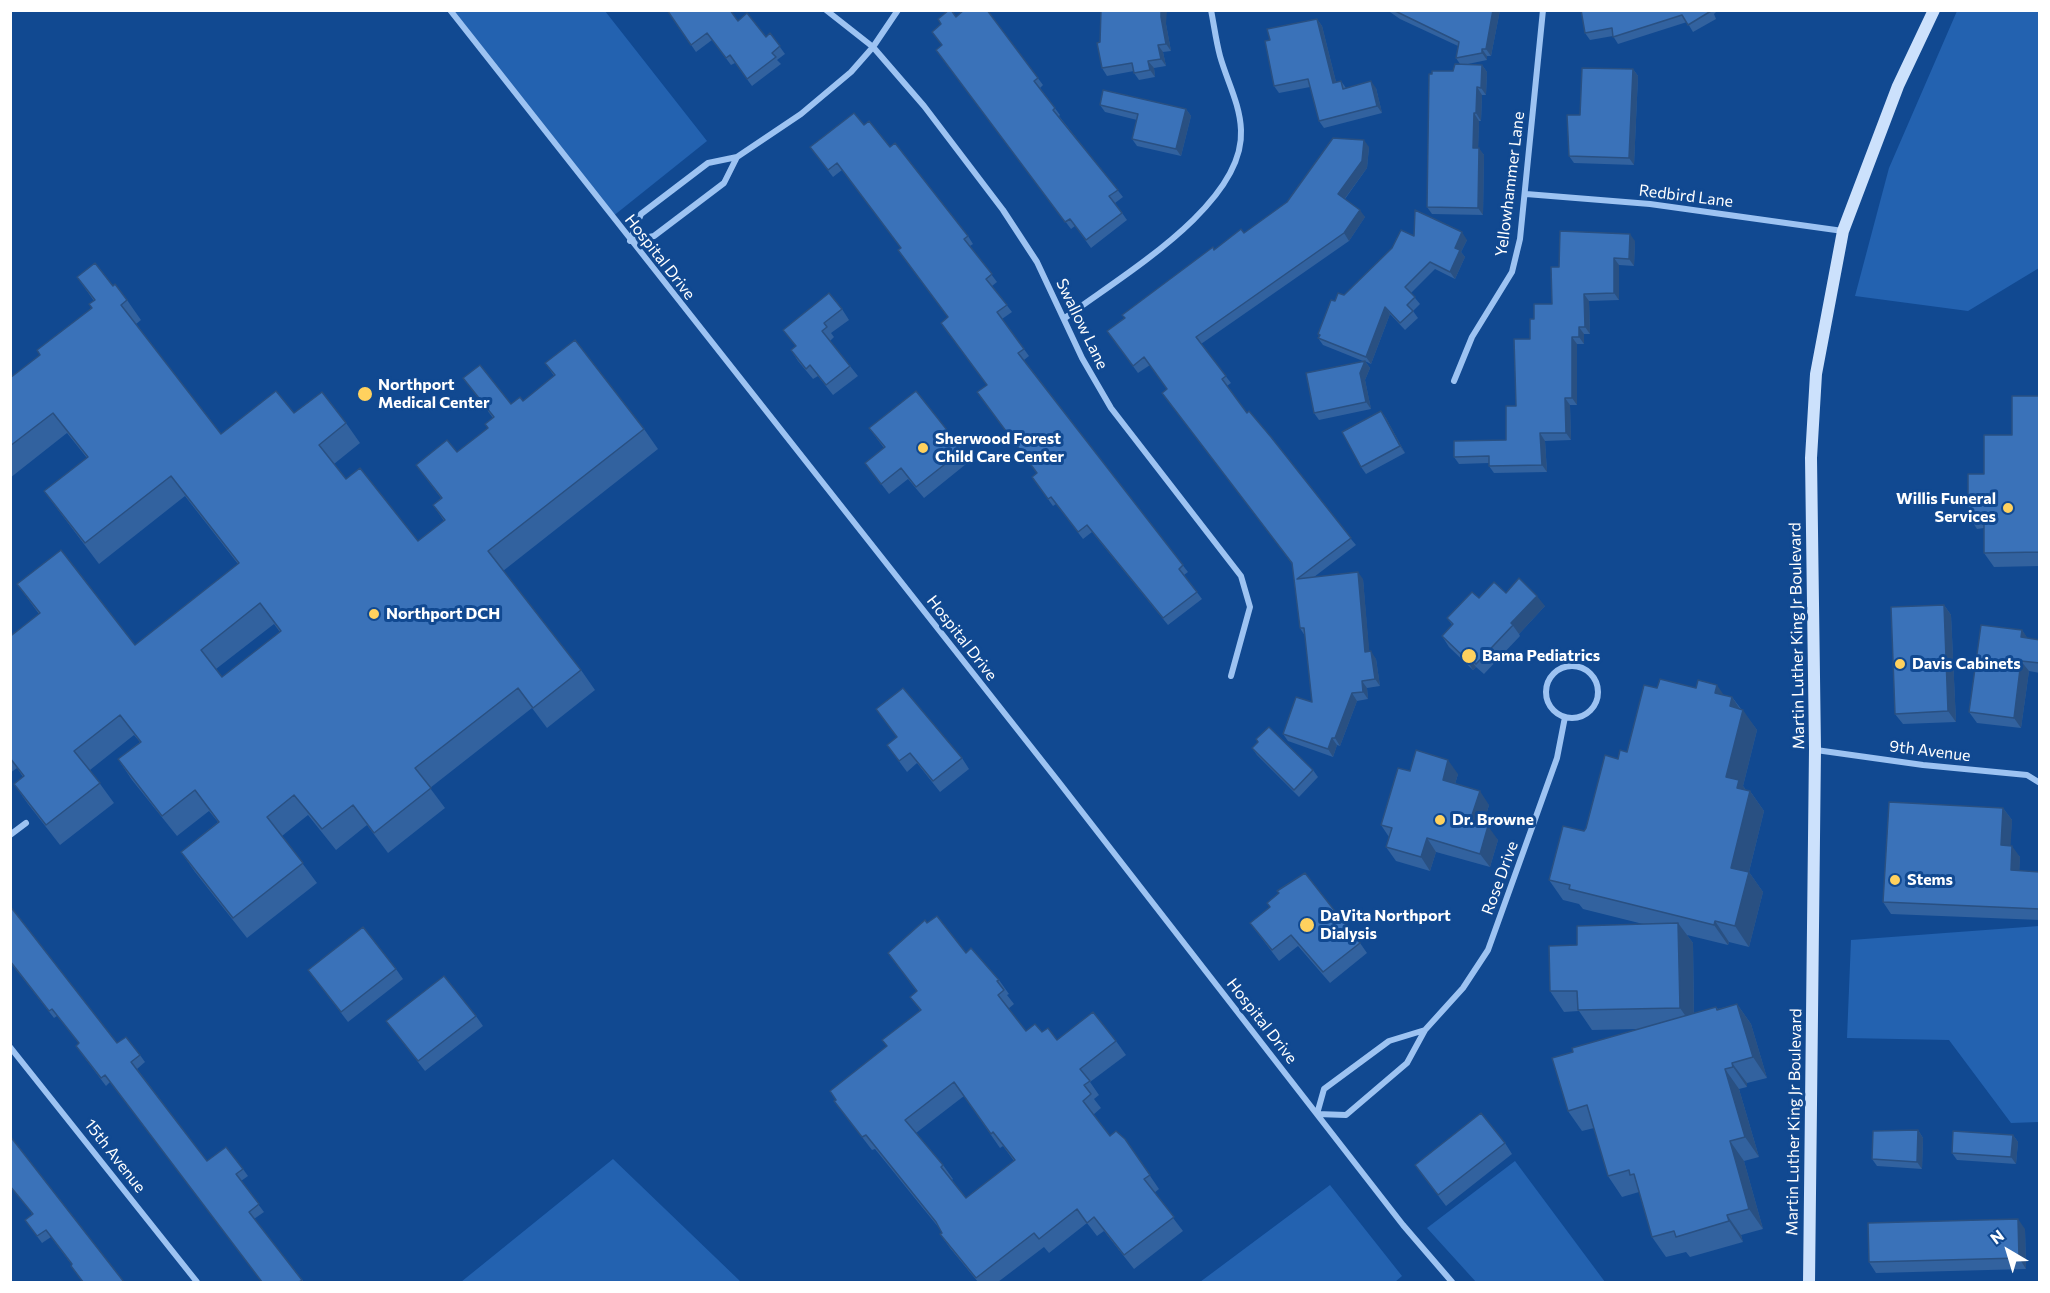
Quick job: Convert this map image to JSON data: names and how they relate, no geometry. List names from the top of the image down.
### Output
{
  "streets": {
    "main road": ["Martin Luther King Jr Boulevard"],
    "street": [
      "Yellowhammer Lane",
      "Redbird Lane",
      "Hospital Drive",
      "Swallow Lane",
      "9th Avenue",
      "Rose Drive",
      "15th Avenue"
    ]
  },
  "crossings": [
    ["Yellowhammer Lane", "Redbird Lane"],
    ["Redbird Lane", "Martin Luther King Jr Boulevard"],
    ["Hospital Drive", "Rose Drive"],
    ["Martin Luther King Jr Boulevard", "9th Avenue"]
  ],
  "places": [
    "Northport Medical Center",
    "Sherwood Forest Child Care Center",
    "Willis Funeral Services",
    "Northport DCH",
    "Bama Pediatrics",
    "Davis Cabinets",
    "Dr. Browne",
    "Stems",
    "DaVita Northport Dialysis"
  ],
  "north": "top left"
}
